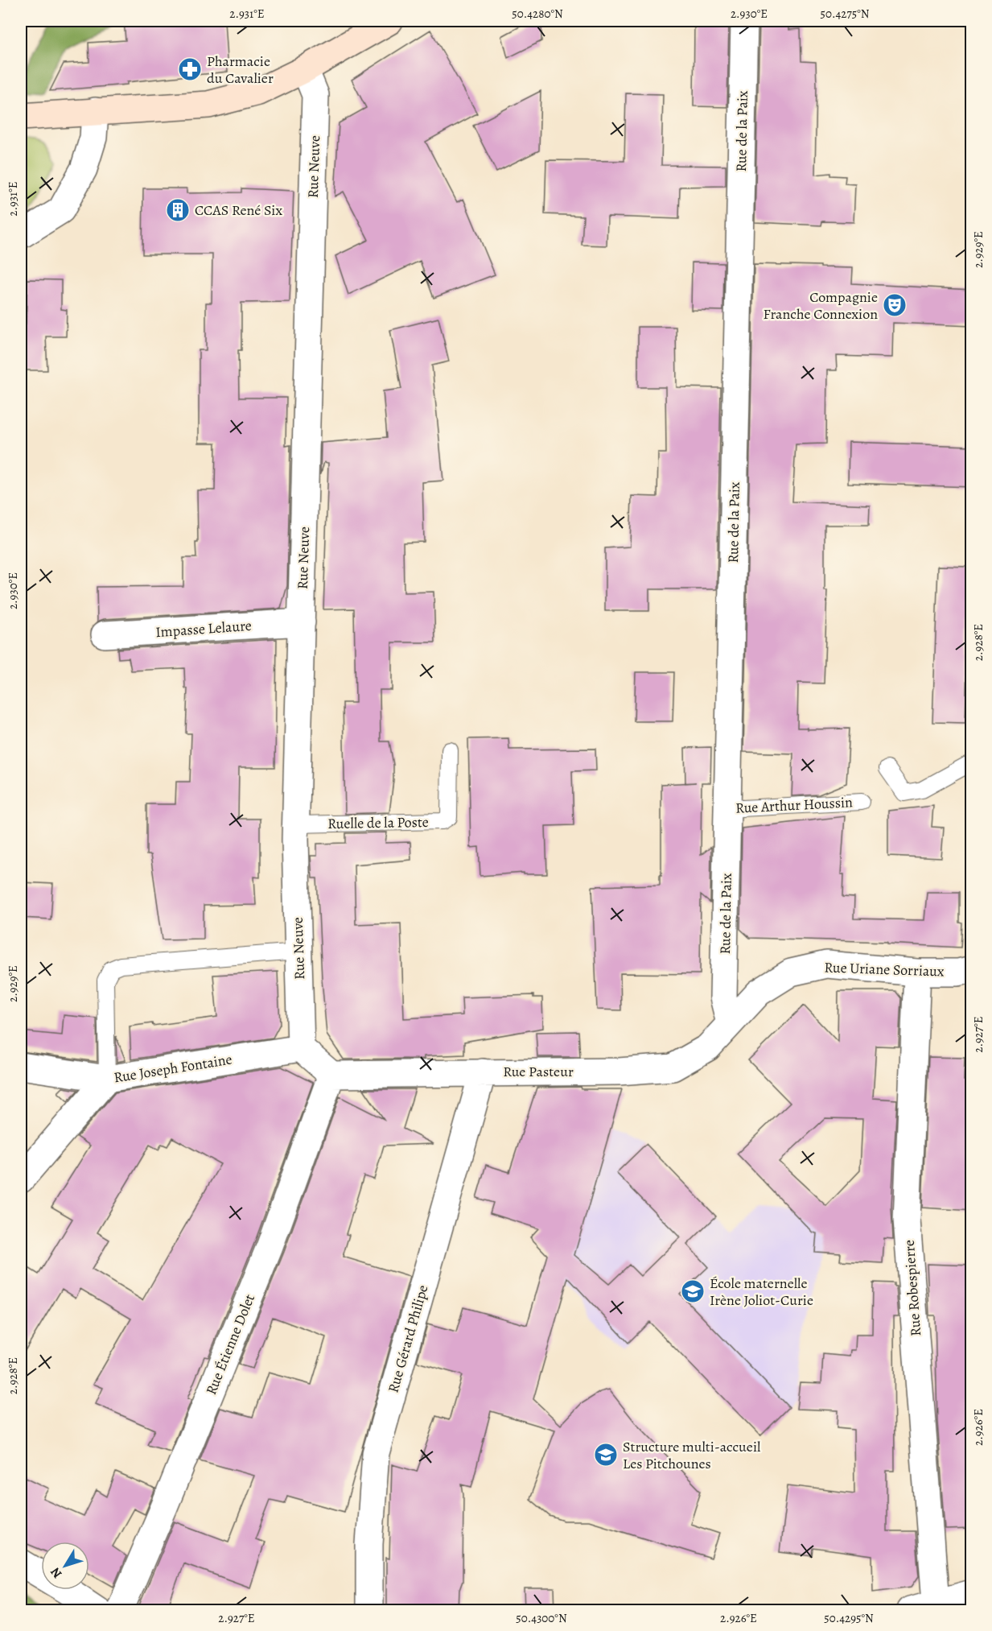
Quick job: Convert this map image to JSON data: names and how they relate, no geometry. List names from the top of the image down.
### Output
{
  "streets": {
    "street": [
      "Rue de la Paix",
      "Rue Neuve",
      "Impasse Lelaure",
      "Rue Uriane Sorriaux",
      "Rue Joseph Fontaine",
      "Rue Pasteur",
      "Rue Robespierre",
      "Rue Gérard Philipe",
      "Rue Étienne Dolet"
    ],
    "lane": ["Rue Arthur Houssin", "Ruelle de la Poste"]
  },
  "crossings": [
    ["Rue de la Paix", "Rue Arthur Houssin"],
    ["Rue de la Paix", "Rue Uriane Sorriaux"],
    ["Rue de la Paix", "Rue Pasteur"],
    ["Rue Neuve", "Impasse Lelaure"],
    ["Rue Neuve", "Ruelle de la Poste"],
    ["Rue Neuve", "Rue Joseph Fontaine"],
    ["Rue Uriane Sorriaux", "Rue Pasteur"],
    ["Rue Uriane Sorriaux", "Rue Robespierre"],
    ["Rue Pasteur", "Rue Gérard Philipe"],
    ["Rue Pasteur", "Rue Étienne Dolet"]
  ],
  "places": {
    "pharmacy": ["Pharmacie du Cavalier"],
    "building": ["CCAS René Six"],
    "theatre": ["Compagnie Franche Connexion"],
    "school or university": ["École maternelle Irène Joliot-Curie", "Structure multi-accueil Les Pitchounes"]
  },
  "north": "bottom left",
  "coordinates": [
    "2.931°E",
    "50.4280°N",
    "2.930°E",
    "50.4275°N",
    "2.929°E",
    "2.928°E",
    "2.927°E",
    "2.926°E",
    "50.4300°N",
    "50.4295°N"
  ]
}
